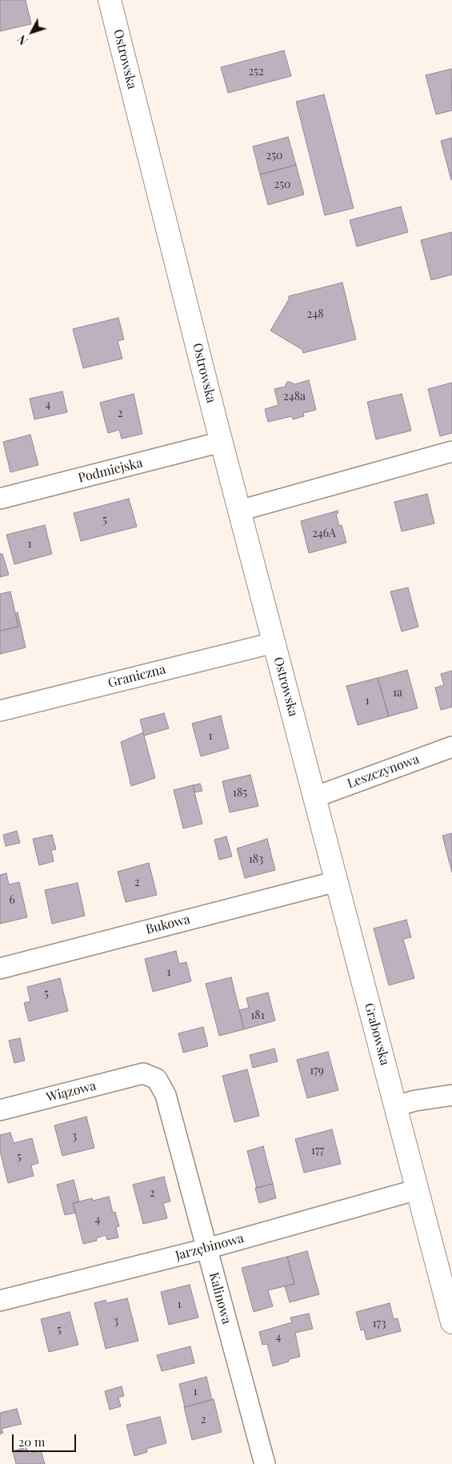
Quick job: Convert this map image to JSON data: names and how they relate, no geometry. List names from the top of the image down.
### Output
{
  "streets": {
    "street": [
      "Ostrowska",
      "Podmiejska",
      "Graniczna",
      "Leszczynowa",
      "Bukowa",
      "Grabowska",
      "Wiązowa",
      "Jarzębinowa",
      "Kalinowa"
    ]
  },
  "crossings": [
    ["Ostrowska", "Podmiejska"],
    ["Ostrowska", "Graniczna"],
    ["Ostrowska", "Grabowska"],
    ["Leszczynowa", "Grabowska"],
    ["Bukowa", "Grabowska"],
    ["Grabowska", "Jarzębinowa"],
    ["Wiązowa", "Kalinowa"],
    ["Jarzębinowa", "Kalinowa"]
  ],
  "house_numbers": [
    "252",
    "250",
    "250",
    "248",
    "248a",
    "4",
    "2",
    "5",
    "246A",
    "1",
    "1a",
    "1",
    "1",
    "185",
    "183",
    "2",
    "6",
    "1",
    "5",
    "181",
    "179",
    "3",
    "177",
    "5",
    "2",
    "4",
    "1",
    "3",
    "173",
    "5",
    "4",
    "1",
    "2"
  ],
  "scale_bar": "20 m",
  "north": "bottom left"
}
